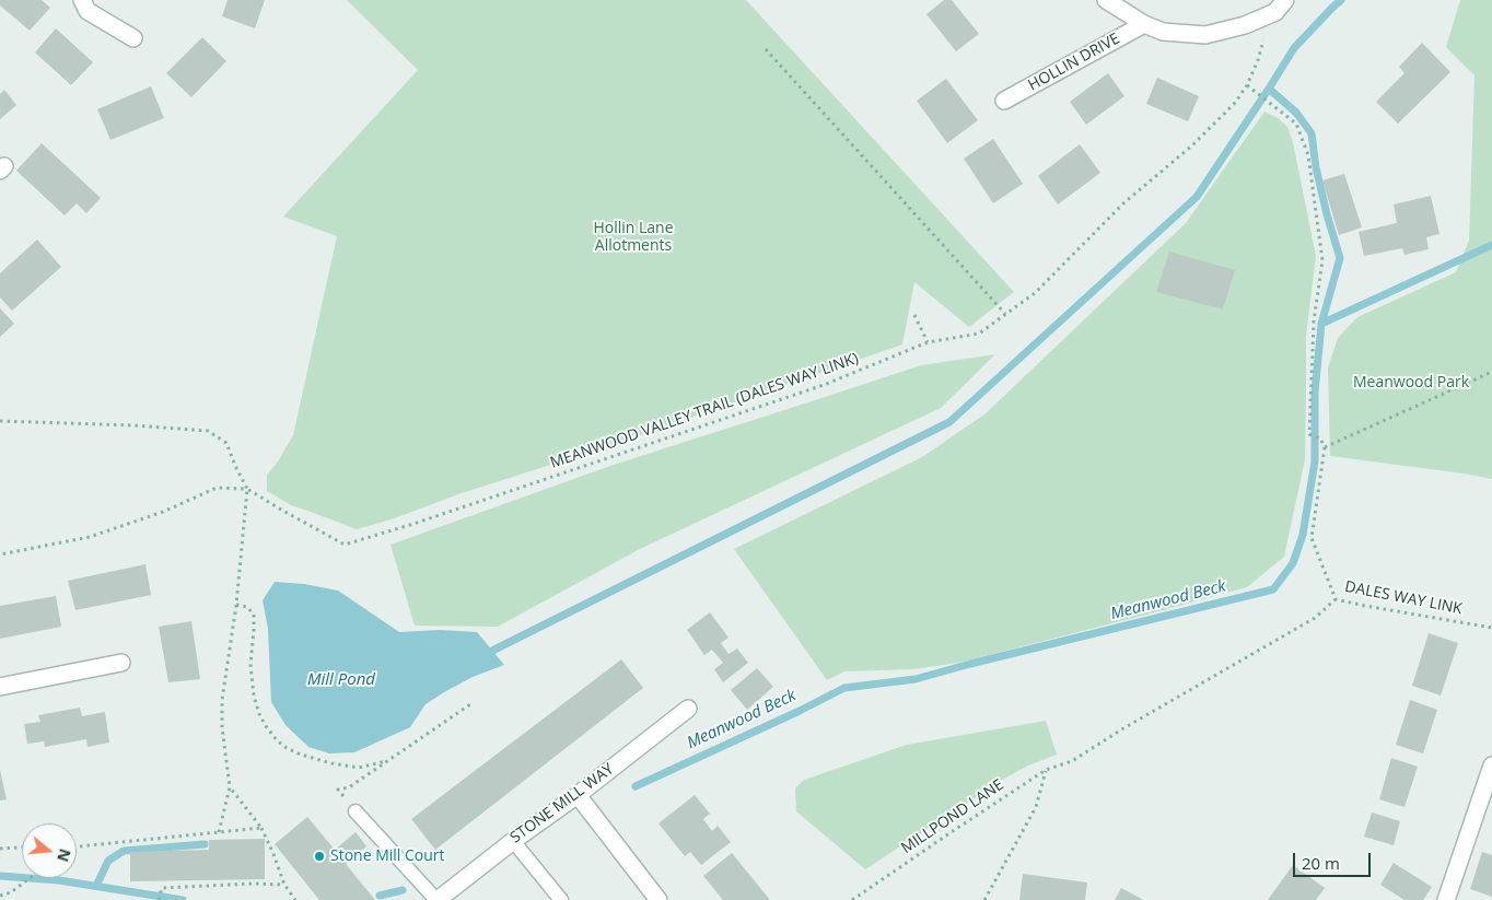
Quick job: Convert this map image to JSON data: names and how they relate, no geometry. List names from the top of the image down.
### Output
{
  "streets": {
    "street": ["HOLLIN DRIVE", "STONE MILL WAY"],
    "path": ["MEANWOOD VALLEY TRAIL (DALES WAY LINK)", "DALES WAY LINK", "MILLPOND LANE"]
  },
  "crossings": [
    ["HOLLIN DRIVE", "MEANWOOD VALLEY TRAIL (DALES WAY LINK)"],
    ["DALES WAY LINK", "MILLPOND LANE"]
  ],
  "water": ["Meanwood Beck", "Mill Pond"],
  "parks": ["Hollin Lane Allotments", "Meanwood Park"],
  "places": ["Stone Mill Court"],
  "scale_bar": "20 m",
  "north": "right"
}
